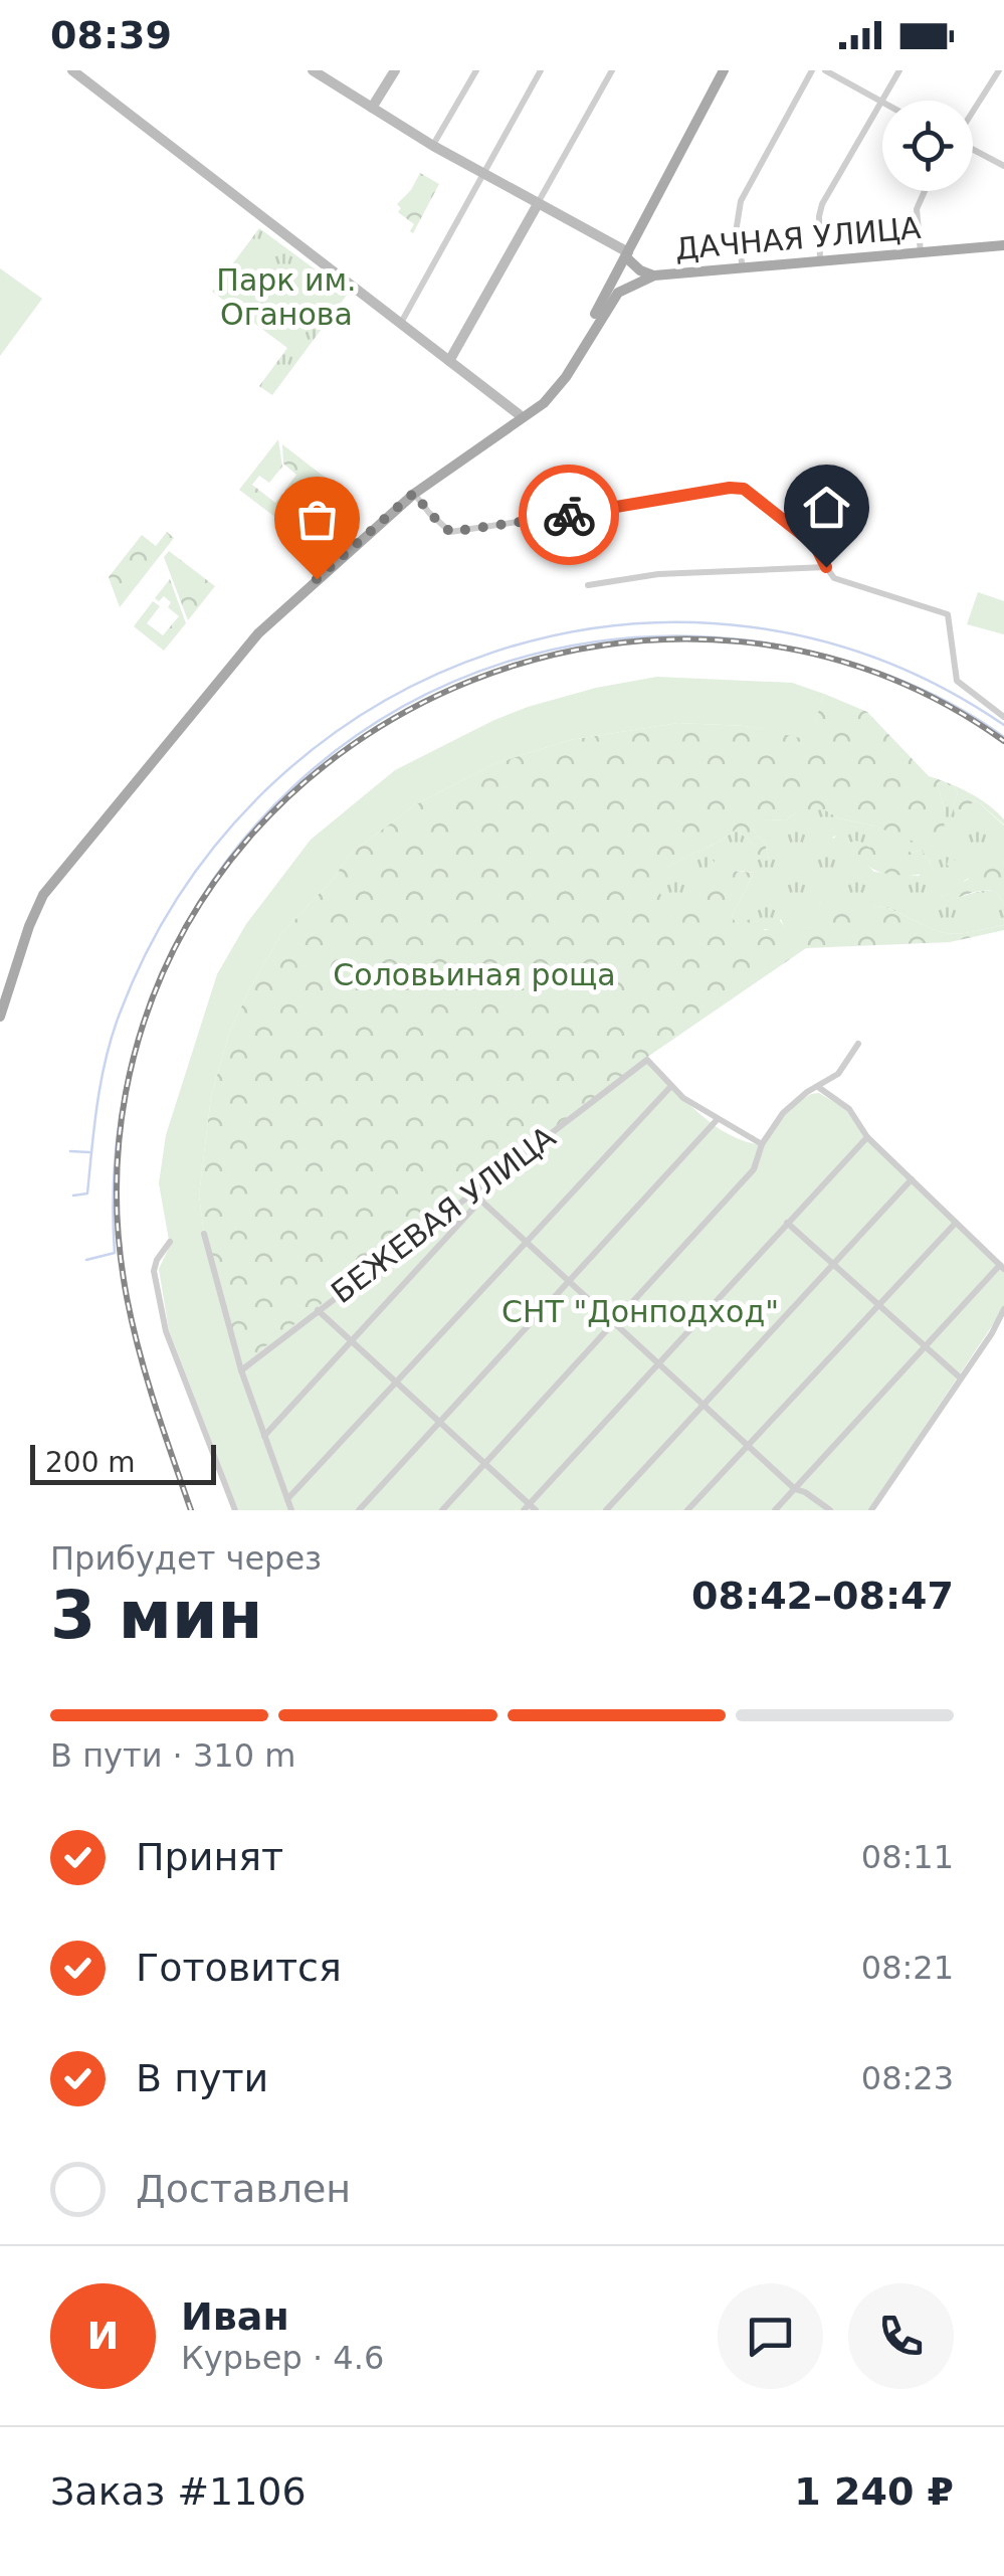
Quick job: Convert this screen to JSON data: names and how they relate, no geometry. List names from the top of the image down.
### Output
{
  "streets": {
    "main road": ["ДАЧНАЯ УЛИЦА"],
    "street": ["БЕЖЕВАЯ УЛИЦА"]
  },
  "parks": ["Парк им. Оганова", "Соловьиная роща", "СНТ \"Донподход\""],
  "scale_bar": "200 m",
  "page": {
    "status": "08:39",
    "scale": "200 m",
    "heading": ["3 мин", "Прибудет через", "08:42–08:47"],
    "panel": [
      "Иван",
      "Курьер · 4.6",
      "Заказ #1106",
      "1 240 ₽"
    ],
    "bar": "В пути · 310 m",
    "list": [
      ["Принят", "08:11"],
      ["Готовится", "08:21"],
      ["В пути", "08:23"],
      "Доставлен"
    ],
    "round": "И"
  }
}
